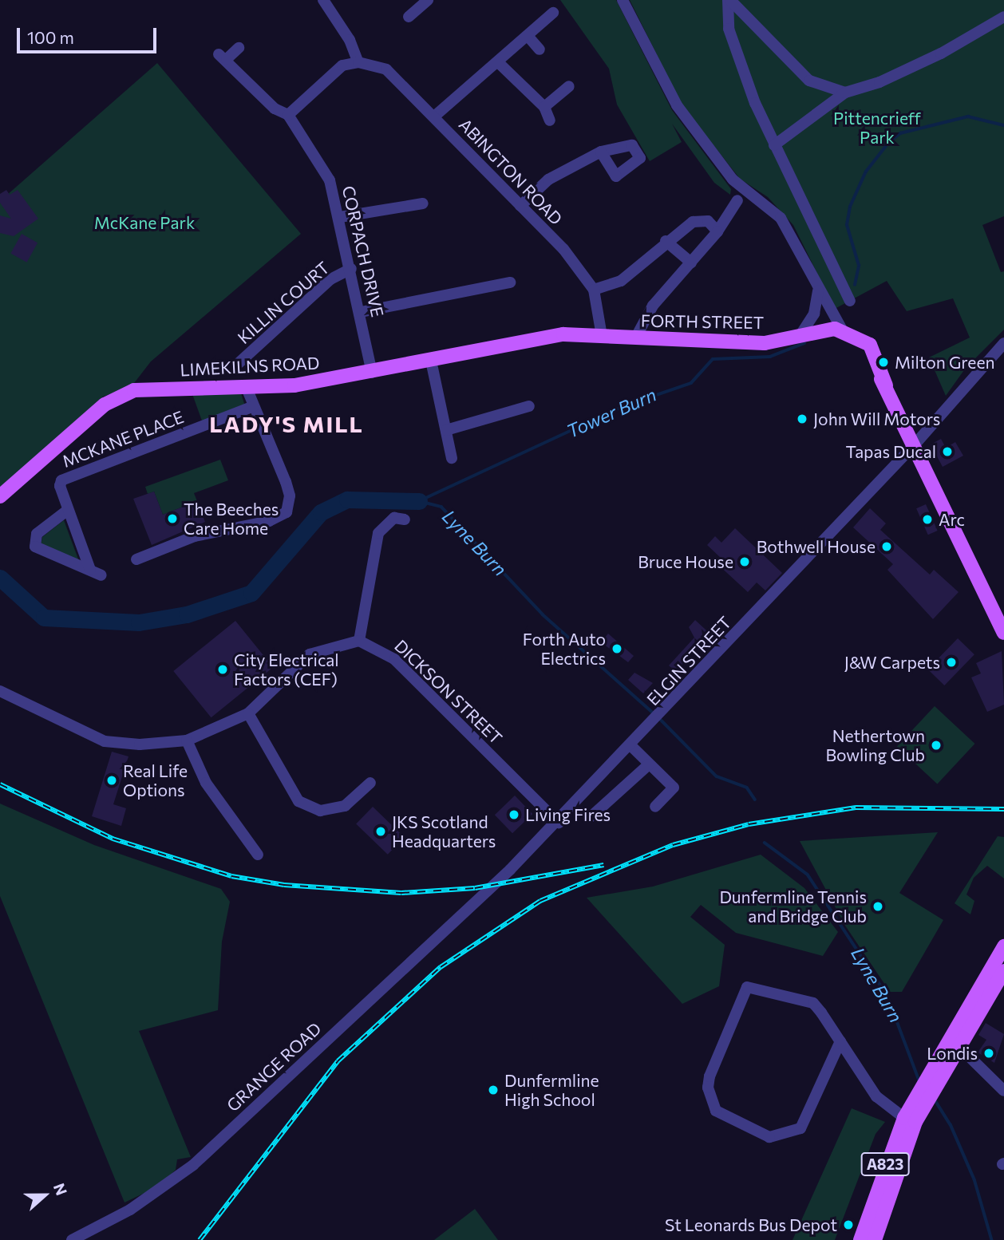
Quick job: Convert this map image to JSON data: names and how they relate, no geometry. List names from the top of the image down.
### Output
{
  "streets": {
    "main road": ["FORTH STREET", "LIMEKILNS ROAD", "A823"],
    "street": [
      "ABINGTON ROAD",
      "CORPACH DRIVE",
      "KILLIN COURT",
      "MCKANE PLACE",
      "ELGIN STREET",
      "DICKSON STREET",
      "GRANGE ROAD"
    ]
  },
  "crossings": [
    ["ABINGTON ROAD", "FORTH STREET"],
    ["ABINGTON ROAD", "LIMEKILNS ROAD"],
    ["CORPACH DRIVE", "KILLIN COURT"],
    ["CORPACH DRIVE", "LIMEKILNS ROAD"],
    ["FORTH STREET", "LIMEKILNS ROAD"],
    ["ELGIN STREET", "DICKSON STREET"],
    ["ELGIN STREET", "GRANGE ROAD"]
  ],
  "districts": ["LADY'S MILL"],
  "water": ["Tower Burn", "Lyne Burn"],
  "parks": ["Pittencrieff Park", "McKane Park"],
  "places": [
    "Milton Green",
    "John Will Motors",
    "Tapas Ducal",
    "The Beeches Care Home",
    "Arc",
    "Bothwell House",
    "Bruce House",
    "Forth Auto Electrics",
    "J&W Carpets",
    "City Electrical Factors (CEF)",
    "Nethertown Bowling Club",
    "Real Life Options",
    "Living Fires",
    "JKS Scotland Headquarters",
    "Dunfermline Tennis and Bridge Club",
    "Londis",
    "Dunfermline High School",
    "St Leonards Bus Depot"
  ],
  "scale_bar": "100 m",
  "north": "right"
}
